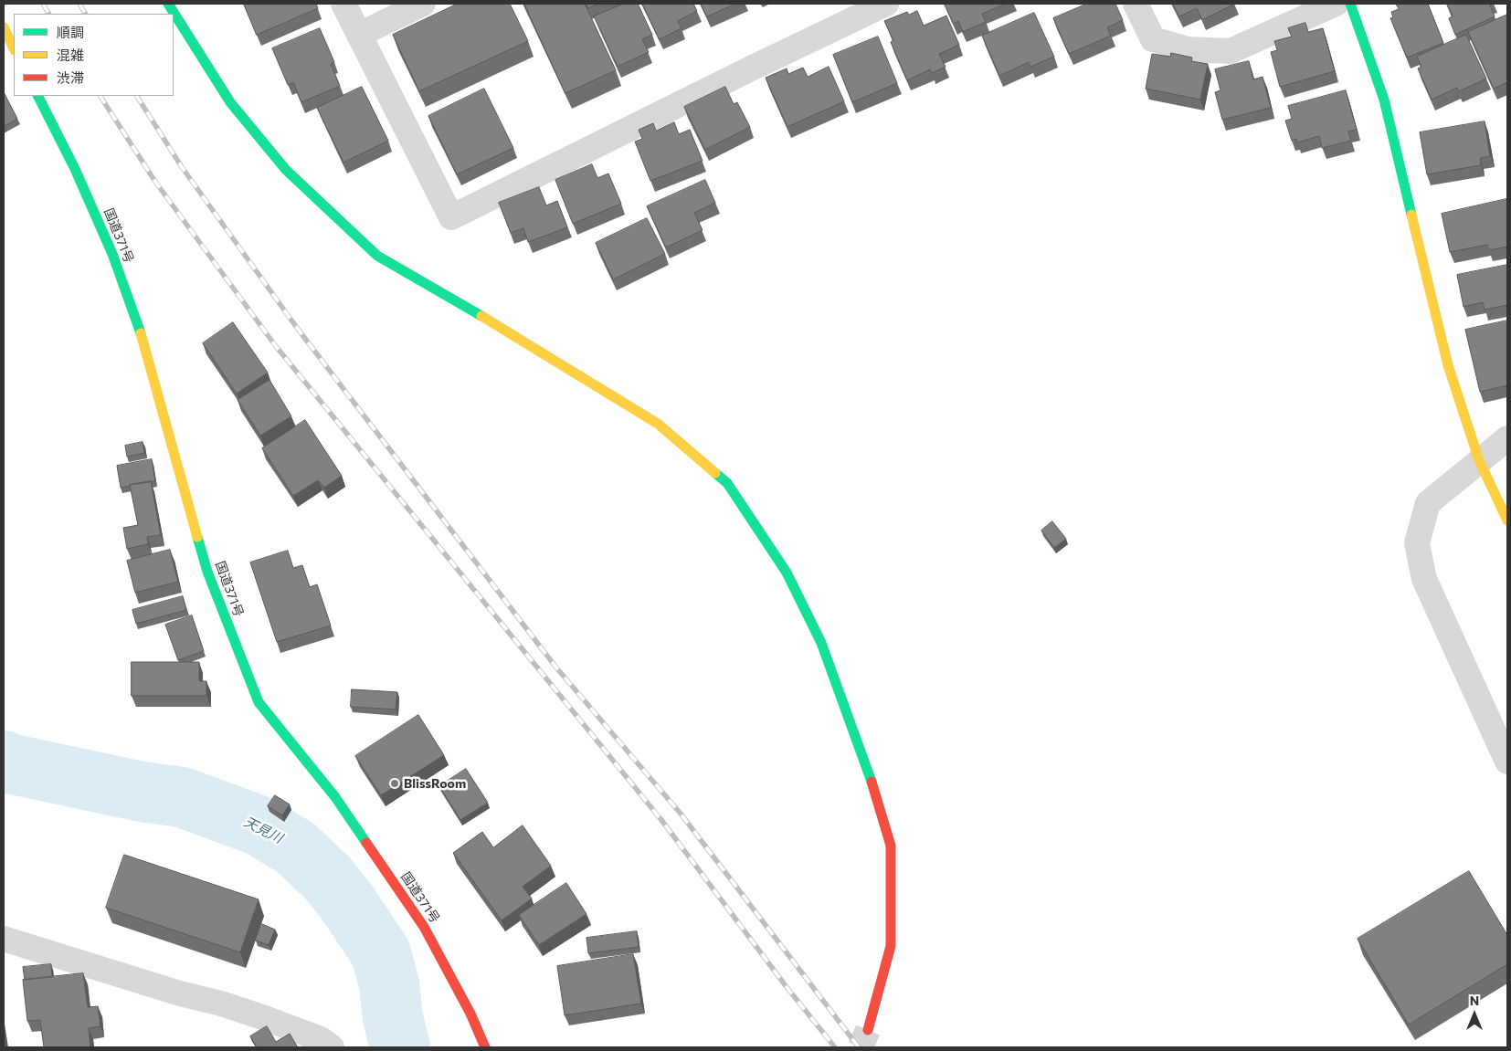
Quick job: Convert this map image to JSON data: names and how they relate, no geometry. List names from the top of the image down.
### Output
{
  "streets": {
    "main road": ["国道371号"]
  },
  "water": ["天見川"],
  "places": ["BlissRoom"],
  "legend": ["順調", "混雑", "渋滞"],
  "north": "top"
}
